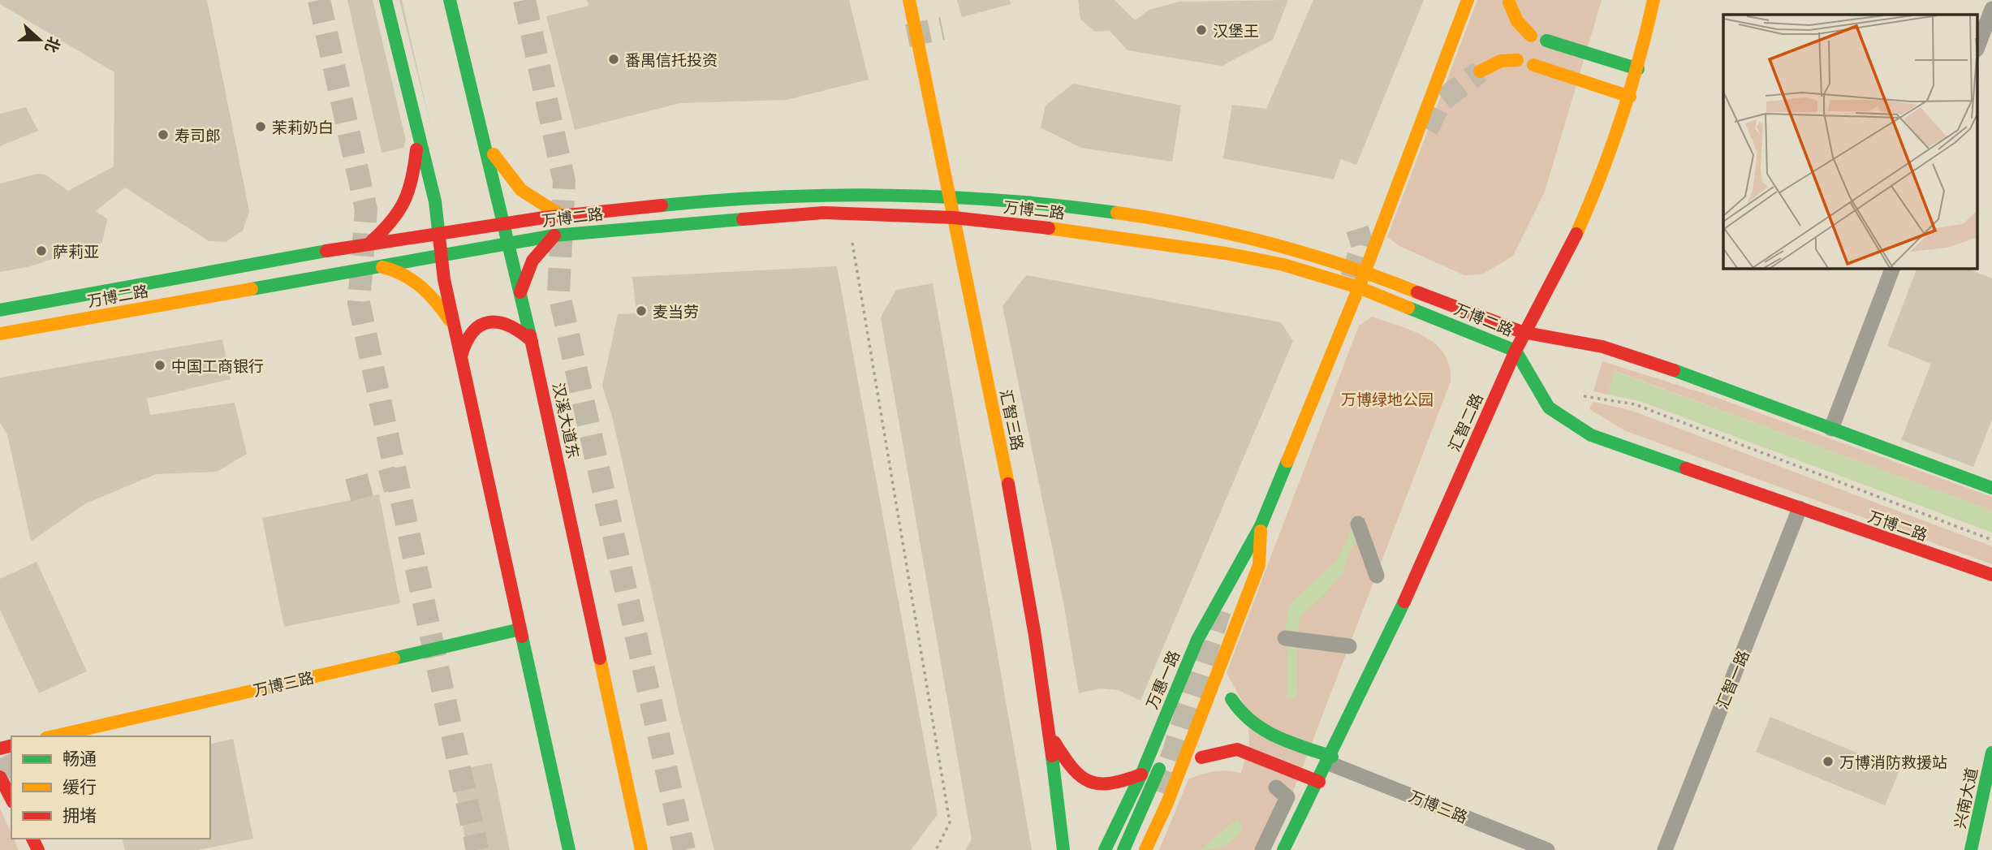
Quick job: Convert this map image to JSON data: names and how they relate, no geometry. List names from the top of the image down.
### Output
{
  "streets": {
    "street": [
      "万博二路",
      "汇智三路",
      "汉溪大道东",
      "汇智二路",
      "万惠一路",
      "汇智一路",
      "万博三路",
      "兴南大道"
    ]
  },
  "crossings": [
    ["万博二路", "汇智三路"],
    ["万博二路", "汉溪大道东"],
    ["万博二路", "汇智二路"],
    ["万博二路", "万惠一路"],
    ["万博二路", "汇智一路"],
    ["汇智二路", "万博三路"]
  ],
  "parks": ["万博绿地公园"],
  "places": [
    "汉堡王",
    "番禺信托投资",
    "茉莉奶白",
    "寿司郎",
    "萨莉亚",
    "麦当劳",
    "中国工商银行",
    "万博消防救援站"
  ],
  "legend": ["畅通", "缓行", "拥堵"],
  "north": "right"
}
